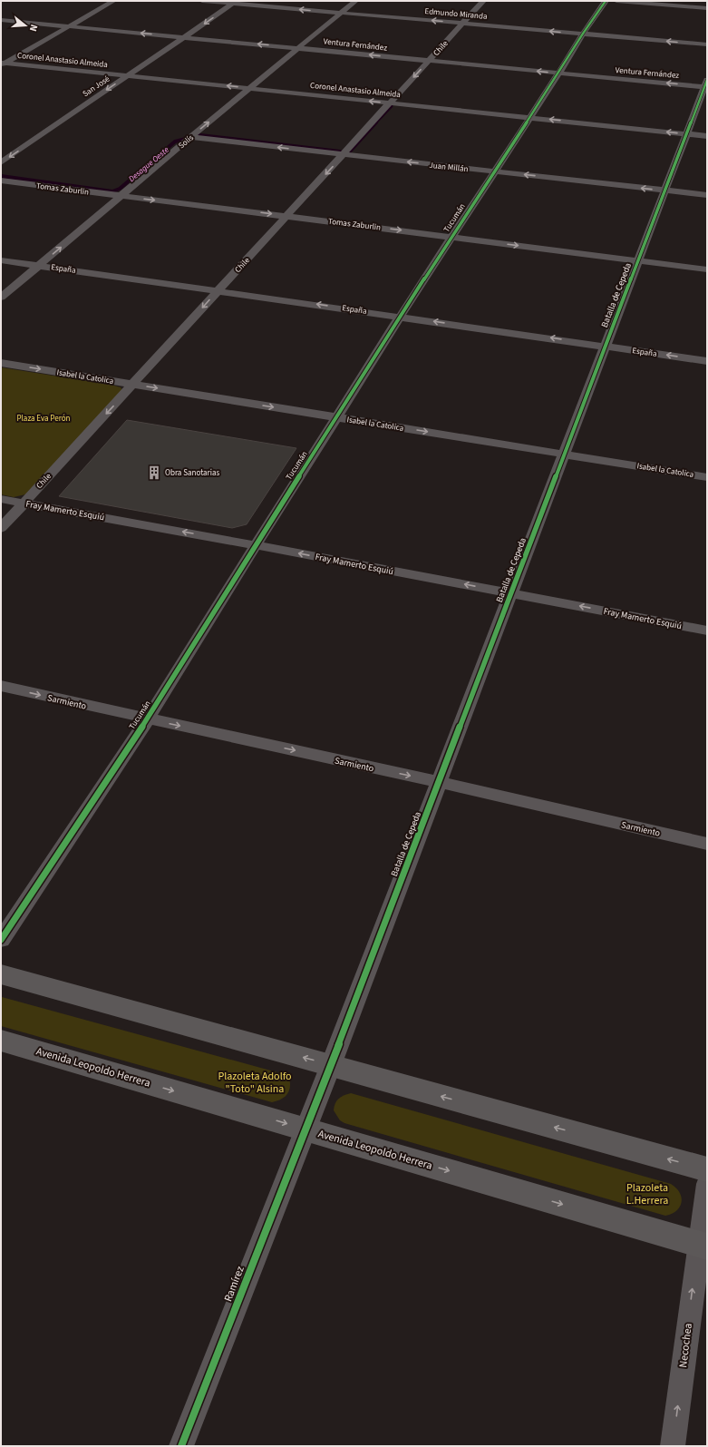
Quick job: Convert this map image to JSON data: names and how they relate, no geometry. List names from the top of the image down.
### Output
{
  "streets": {
    "street": [
      "Edmundo Miranda",
      "Ventura Fernández",
      "Chile",
      "Coronel Anastasio Almeida",
      "San José",
      "Solís",
      "Juan Millán",
      "Tomas Zaburlin",
      "Tucumán",
      "España",
      "Batalla de Cepeda",
      "Isabel la Catolica",
      "Fray Mamerto Esquiú",
      "Sarmiento",
      "Avenida Leopoldo Herrera",
      "Ramírez",
      "Necochea"
    ]
  },
  "crossings": [
    ["Edmundo Miranda", "Chile"],
    ["Edmundo Miranda", "San José"],
    ["Edmundo Miranda", "Solís"],
    ["Edmundo Miranda", "Tucumán"],
    ["Ventura Fernández", "Chile"],
    ["Ventura Fernández", "San José"],
    ["Ventura Fernández", "Solís"],
    ["Ventura Fernández", "Tucumán"],
    ["Ventura Fernández", "Batalla de Cepeda"],
    ["Chile", "Coronel Anastasio Almeida"],
    ["Chile", "Juan Millán"],
    ["Chile", "Tomas Zaburlin"],
    ["Chile", "España"],
    ["Chile", "Isabel la Catolica"],
    ["Chile", "Fray Mamerto Esquiú"],
    ["Coronel Anastasio Almeida", "San José"],
    ["Coronel Anastasio Almeida", "Solís"],
    ["Coronel Anastasio Almeida", "Tucumán"],
    ["Coronel Anastasio Almeida", "Batalla de Cepeda"],
    ["Solís", "Juan Millán"],
    ["Solís", "Tomas Zaburlin"],
    ["Solís", "España"],
    ["Juan Millán", "Tucumán"],
    ["Juan Millán", "Batalla de Cepeda"],
    ["Tomas Zaburlin", "Tucumán"],
    ["Tomas Zaburlin", "Batalla de Cepeda"],
    ["Tucumán", "España"],
    ["Tucumán", "Isabel la Catolica"],
    ["Tucumán", "Fray Mamerto Esquiú"],
    ["Tucumán", "Sarmiento"],
    ["España", "Batalla de Cepeda"],
    ["Batalla de Cepeda", "Isabel la Catolica"],
    ["Batalla de Cepeda", "Fray Mamerto Esquiú"],
    ["Batalla de Cepeda", "Sarmiento"],
    ["Batalla de Cepeda", "Avenida Leopoldo Herrera"],
    ["Batalla de Cepeda", "Ramírez"],
    ["Avenida Leopoldo Herrera", "Ramírez"],
    ["Avenida Leopoldo Herrera", "Necochea"]
  ],
  "one_way": [
    "Edmundo Miranda",
    "Ventura Fernández",
    "Chile",
    "Coronel Anastasio Almeida",
    "Solís",
    "Juan Millán",
    "Tomas Zaburlin",
    "España",
    "Isabel la Catolica",
    "Fray Mamerto Esquiú",
    "Sarmiento",
    "Necochea"
  ],
  "water": ["Desague Oeste"],
  "parks": ["Plaza Eva Perón", "Plazoleta Adolfo \"Toto\" Alsina", "Plazoleta L.Herrera"],
  "places": {
    "building": ["Obra Sanotarias"]
  },
  "north": "right"
}
